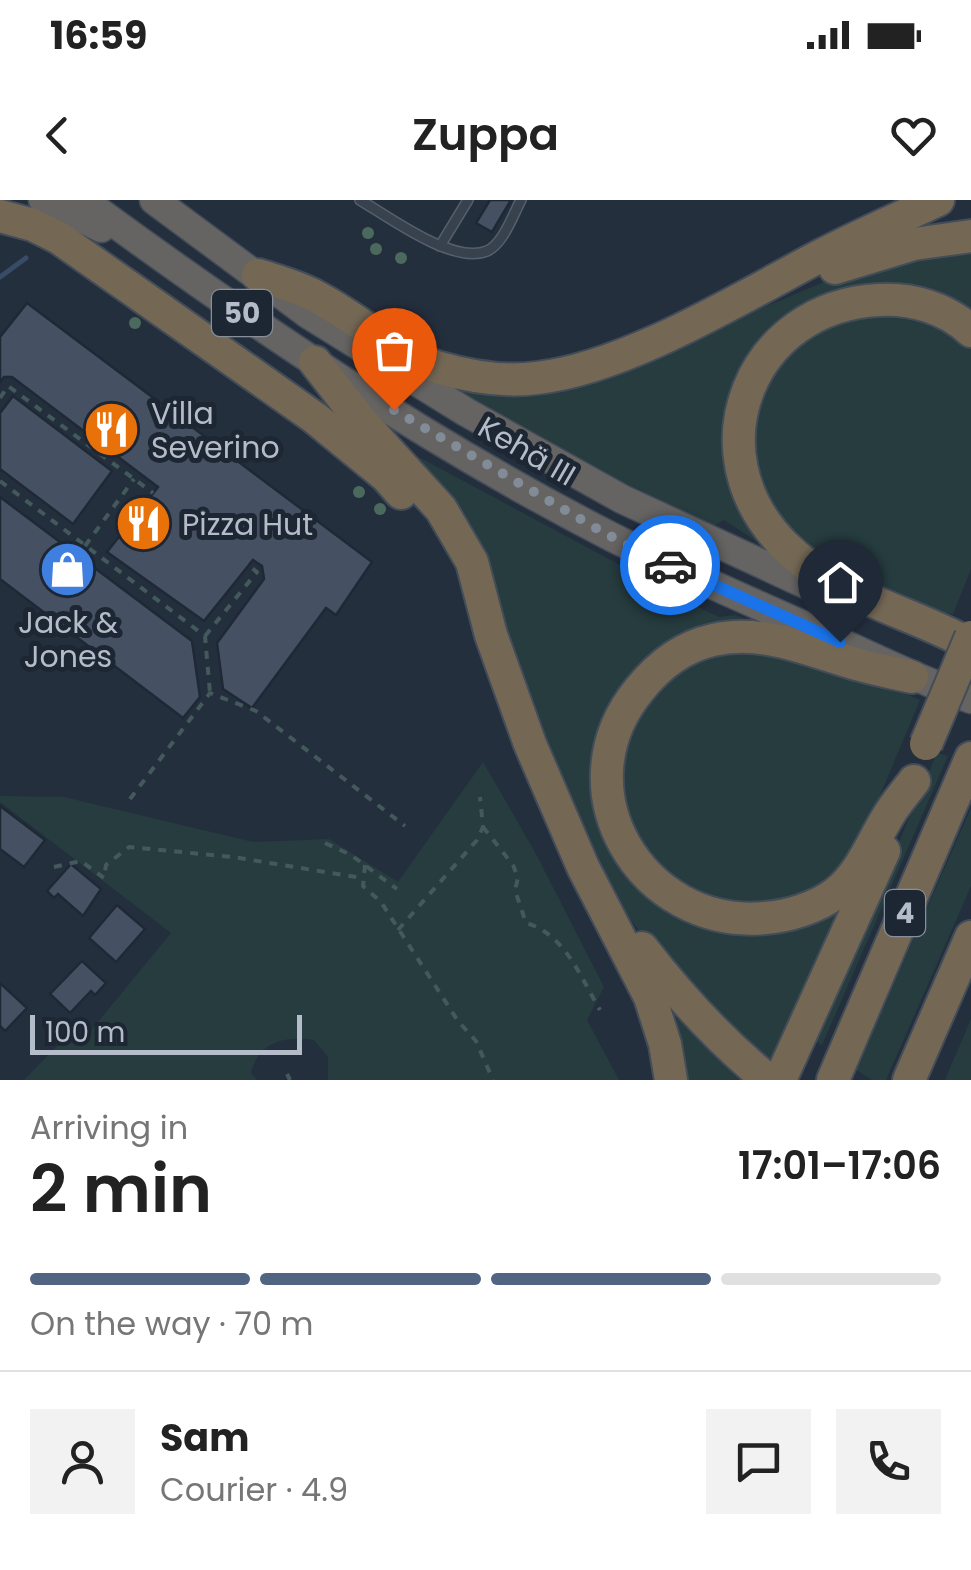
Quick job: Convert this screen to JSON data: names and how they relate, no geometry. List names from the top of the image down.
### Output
{
  "streets": {
    "highway": ["50", "Kehä III", "4"]
  },
  "places": {
    "restaurant": ["Villa Severino", "Pizza Hut"],
    "shop": ["Jack & Jones"]
  },
  "scale_bar": "100 m",
  "page": {
    "status": "16:59",
    "header": "Zuppa",
    "scale": "100 m",
    "heading": ["2 min", "Arriving in", "17:01–17:06"],
    "panel": ["Sam", "Courier · 4.9"],
    "bar": "On the way · 70 m"
  }
}
